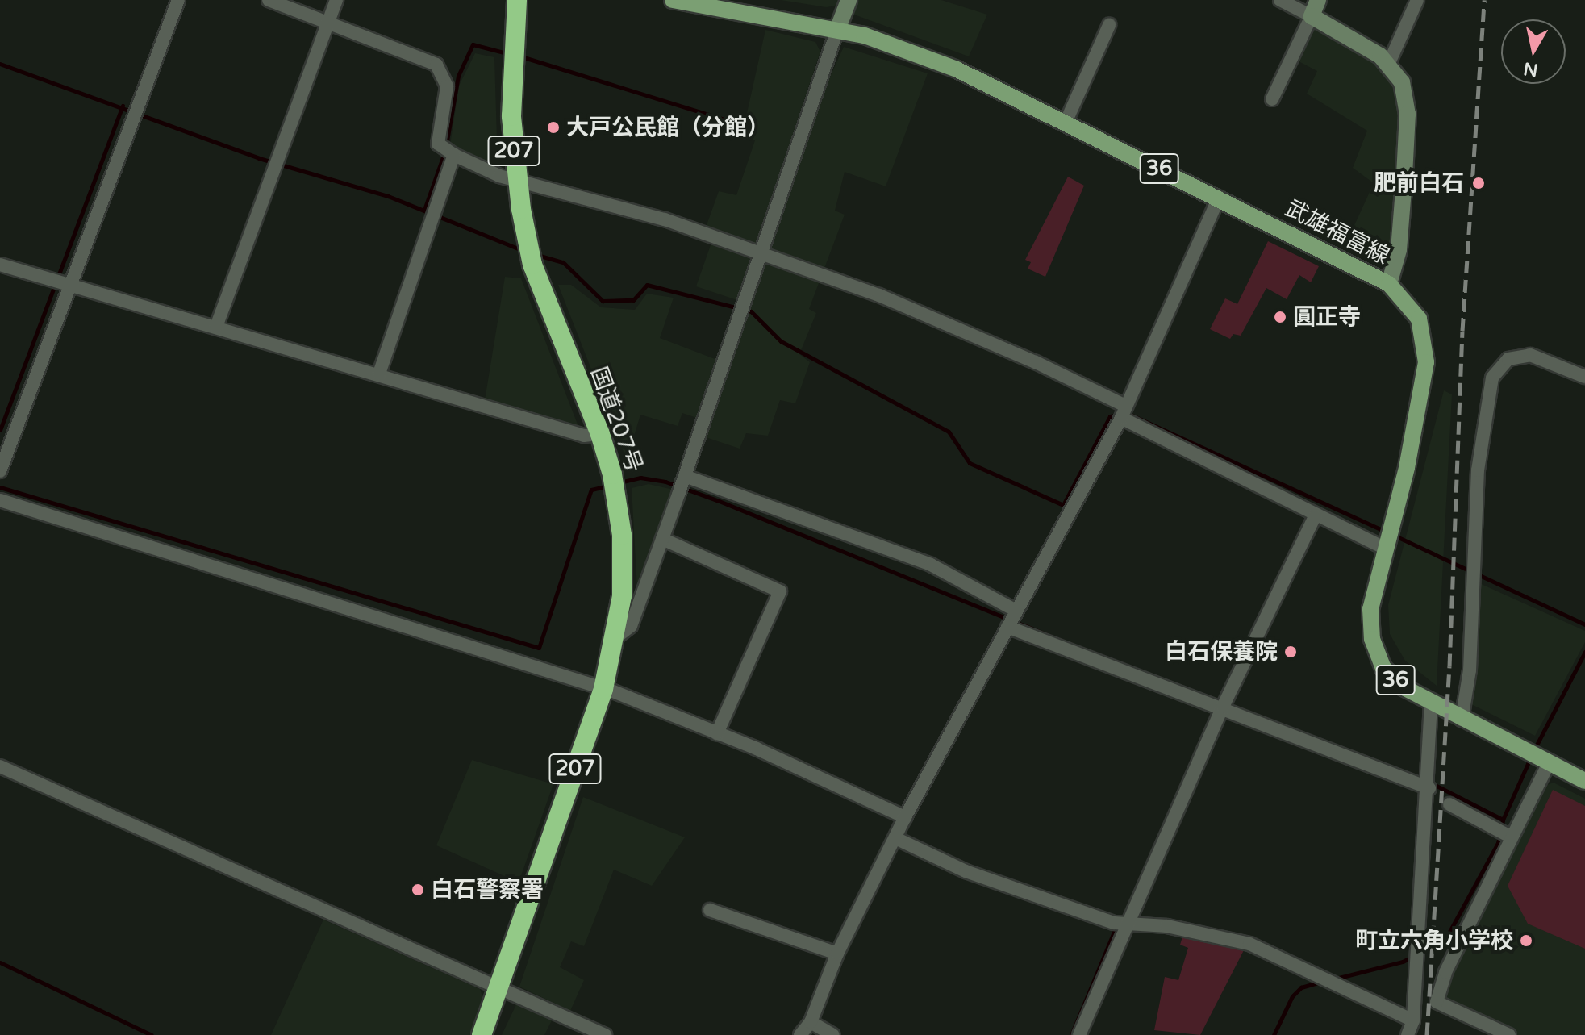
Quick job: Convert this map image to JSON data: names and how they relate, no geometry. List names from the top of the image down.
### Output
{
  "streets": {
    "highway": ["207", "国道207号"],
    "main road": ["36", "武雄福富線"]
  },
  "places": [
    "大戸公民館（分館）",
    "肥前白石",
    "圓正寺",
    "白石保養院",
    "白石警察署",
    "町立六角小学校"
  ],
  "north": "bottom"
}
